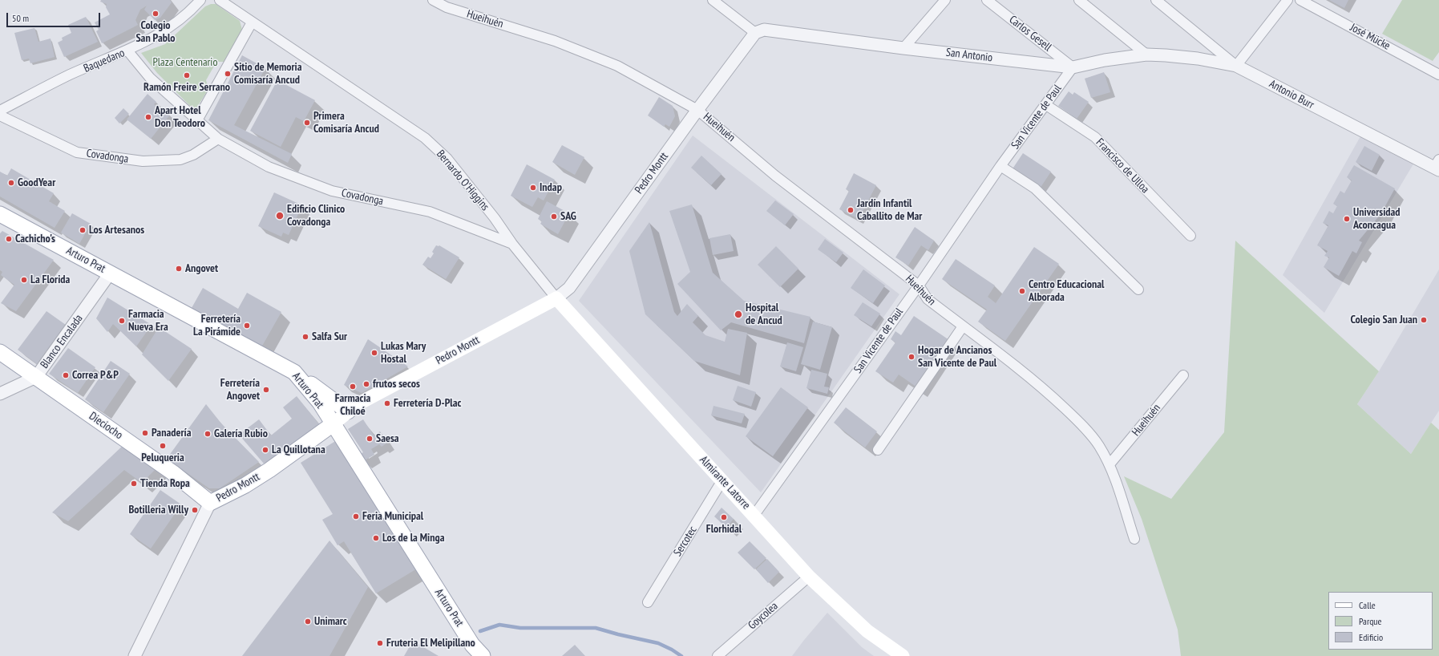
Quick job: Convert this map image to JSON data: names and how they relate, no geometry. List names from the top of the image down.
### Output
{
  "streets": {
    "main road": [
      "Pedro Montt",
      "Arturo Prat",
      "Dieciocho",
      "Almirante Latorre"
    ],
    "street": [
      "Hueihuén",
      "Carlos Gesell",
      "José Mücke",
      "San Antonio",
      "Baquedano",
      "Antonio Burr",
      "San Vicente de Paul",
      "Covadonga",
      "Francisco de Ulloa",
      "Bernardo O'Higgins",
      "Blanco Encalada",
      "Sercotec",
      "Goycolea"
    ]
  },
  "crossings": [
    ["Hueihuén", "San Vicente de Paul"],
    ["Hueihuén", "Pedro Montt"],
    ["Carlos Gesell", "San Antonio"],
    ["Carlos Gesell", "San Vicente de Paul"],
    ["San Antonio", "Antonio Burr"],
    ["San Antonio", "San Vicente de Paul"],
    ["San Antonio", "Pedro Montt"],
    ["Baquedano", "Covadonga"],
    ["San Vicente de Paul", "Francisco de Ulloa"],
    ["San Vicente de Paul", "Almirante Latorre"],
    ["Covadonga", "Bernardo O'Higgins"],
    ["Pedro Montt", "Bernardo O'Higgins"],
    ["Pedro Montt", "Arturo Prat"],
    ["Pedro Montt", "Dieciocho"],
    ["Pedro Montt", "Almirante Latorre"],
    ["Bernardo O'Higgins", "Almirante Latorre"],
    ["Arturo Prat", "Blanco Encalada"],
    ["Blanco Encalada", "Dieciocho"],
    ["Almirante Latorre", "Sercotec"],
    ["Almirante Latorre", "Goycolea"]
  ],
  "parks": ["Plaza Centenario"],
  "places": [
    "Colegio San Pablo",
    "Sitio de Memoria Comisaría Ancud",
    "Ramón Freire Serrano",
    "Apart Hotel Don Teodoro",
    "Primera Comisaría Ancud",
    "GoodYear",
    "Indap",
    "Jardín Infantil Caballito de Mar",
    "Edificio Clinico Covadonga",
    "SAG",
    "Universidad Aconcagua",
    "Los Artesanos",
    "Cachicho's",
    "Angovet",
    "La Florida",
    "Centro Educacional Alborada",
    "Hospital de Ancud",
    "Colegio San Juan",
    "Farmacia Nueva Era",
    "Ferretería La Pirámide",
    "Salfa Sur",
    "Lukas Mary Hostal",
    "Hogar de Ancianos San Vicente de Paul",
    "Correa P&P",
    "frutos secos",
    "Farmacia Chiloé",
    "Ferretería Angovet",
    "Ferretería D-Plac",
    "Panadería",
    "Galería Rubio",
    "Saesa",
    "Peluqueria",
    "La Quillotana",
    "Tienda Ropa",
    "Botilleria Willy",
    "Feria Municipal",
    "Florhidal",
    "Los de la Minga",
    "Unimarc",
    "Fruteria El Melipillano"
  ],
  "legend": ["Calle", "Parque", "Edificio"],
  "scale_bar": "50 m"
}
